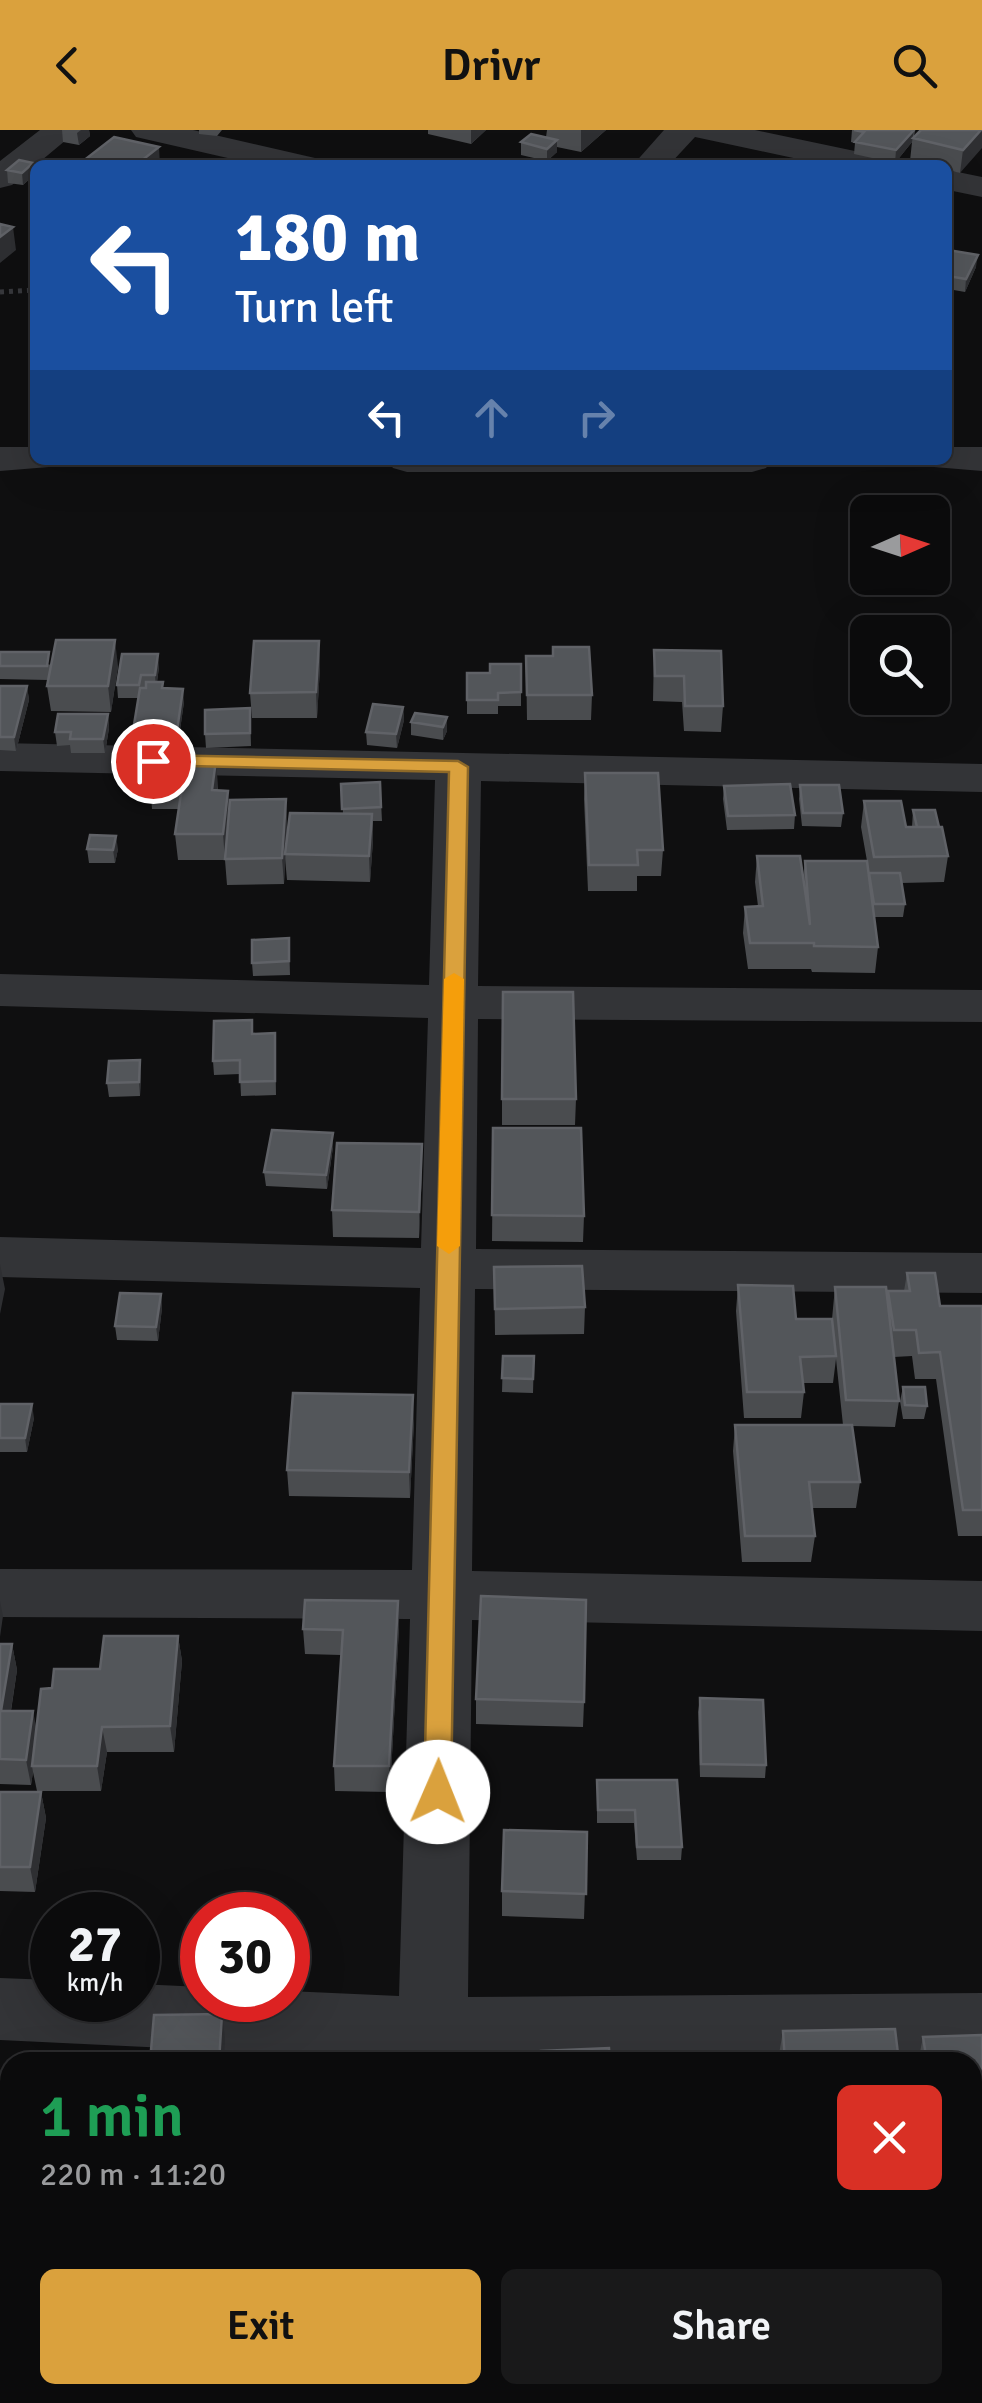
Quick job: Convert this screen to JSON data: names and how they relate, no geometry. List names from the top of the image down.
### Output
{
  "north": "right",
  "page": {
    "header": "Drivr",
    "turn": ["180 m", "Turn left"],
    "speed": "27 km/h",
    "limit": "30",
    "heading": ["1 min", "220 m · 11:20"],
    "buttons": ["Exit", "Share"]
  }
}
